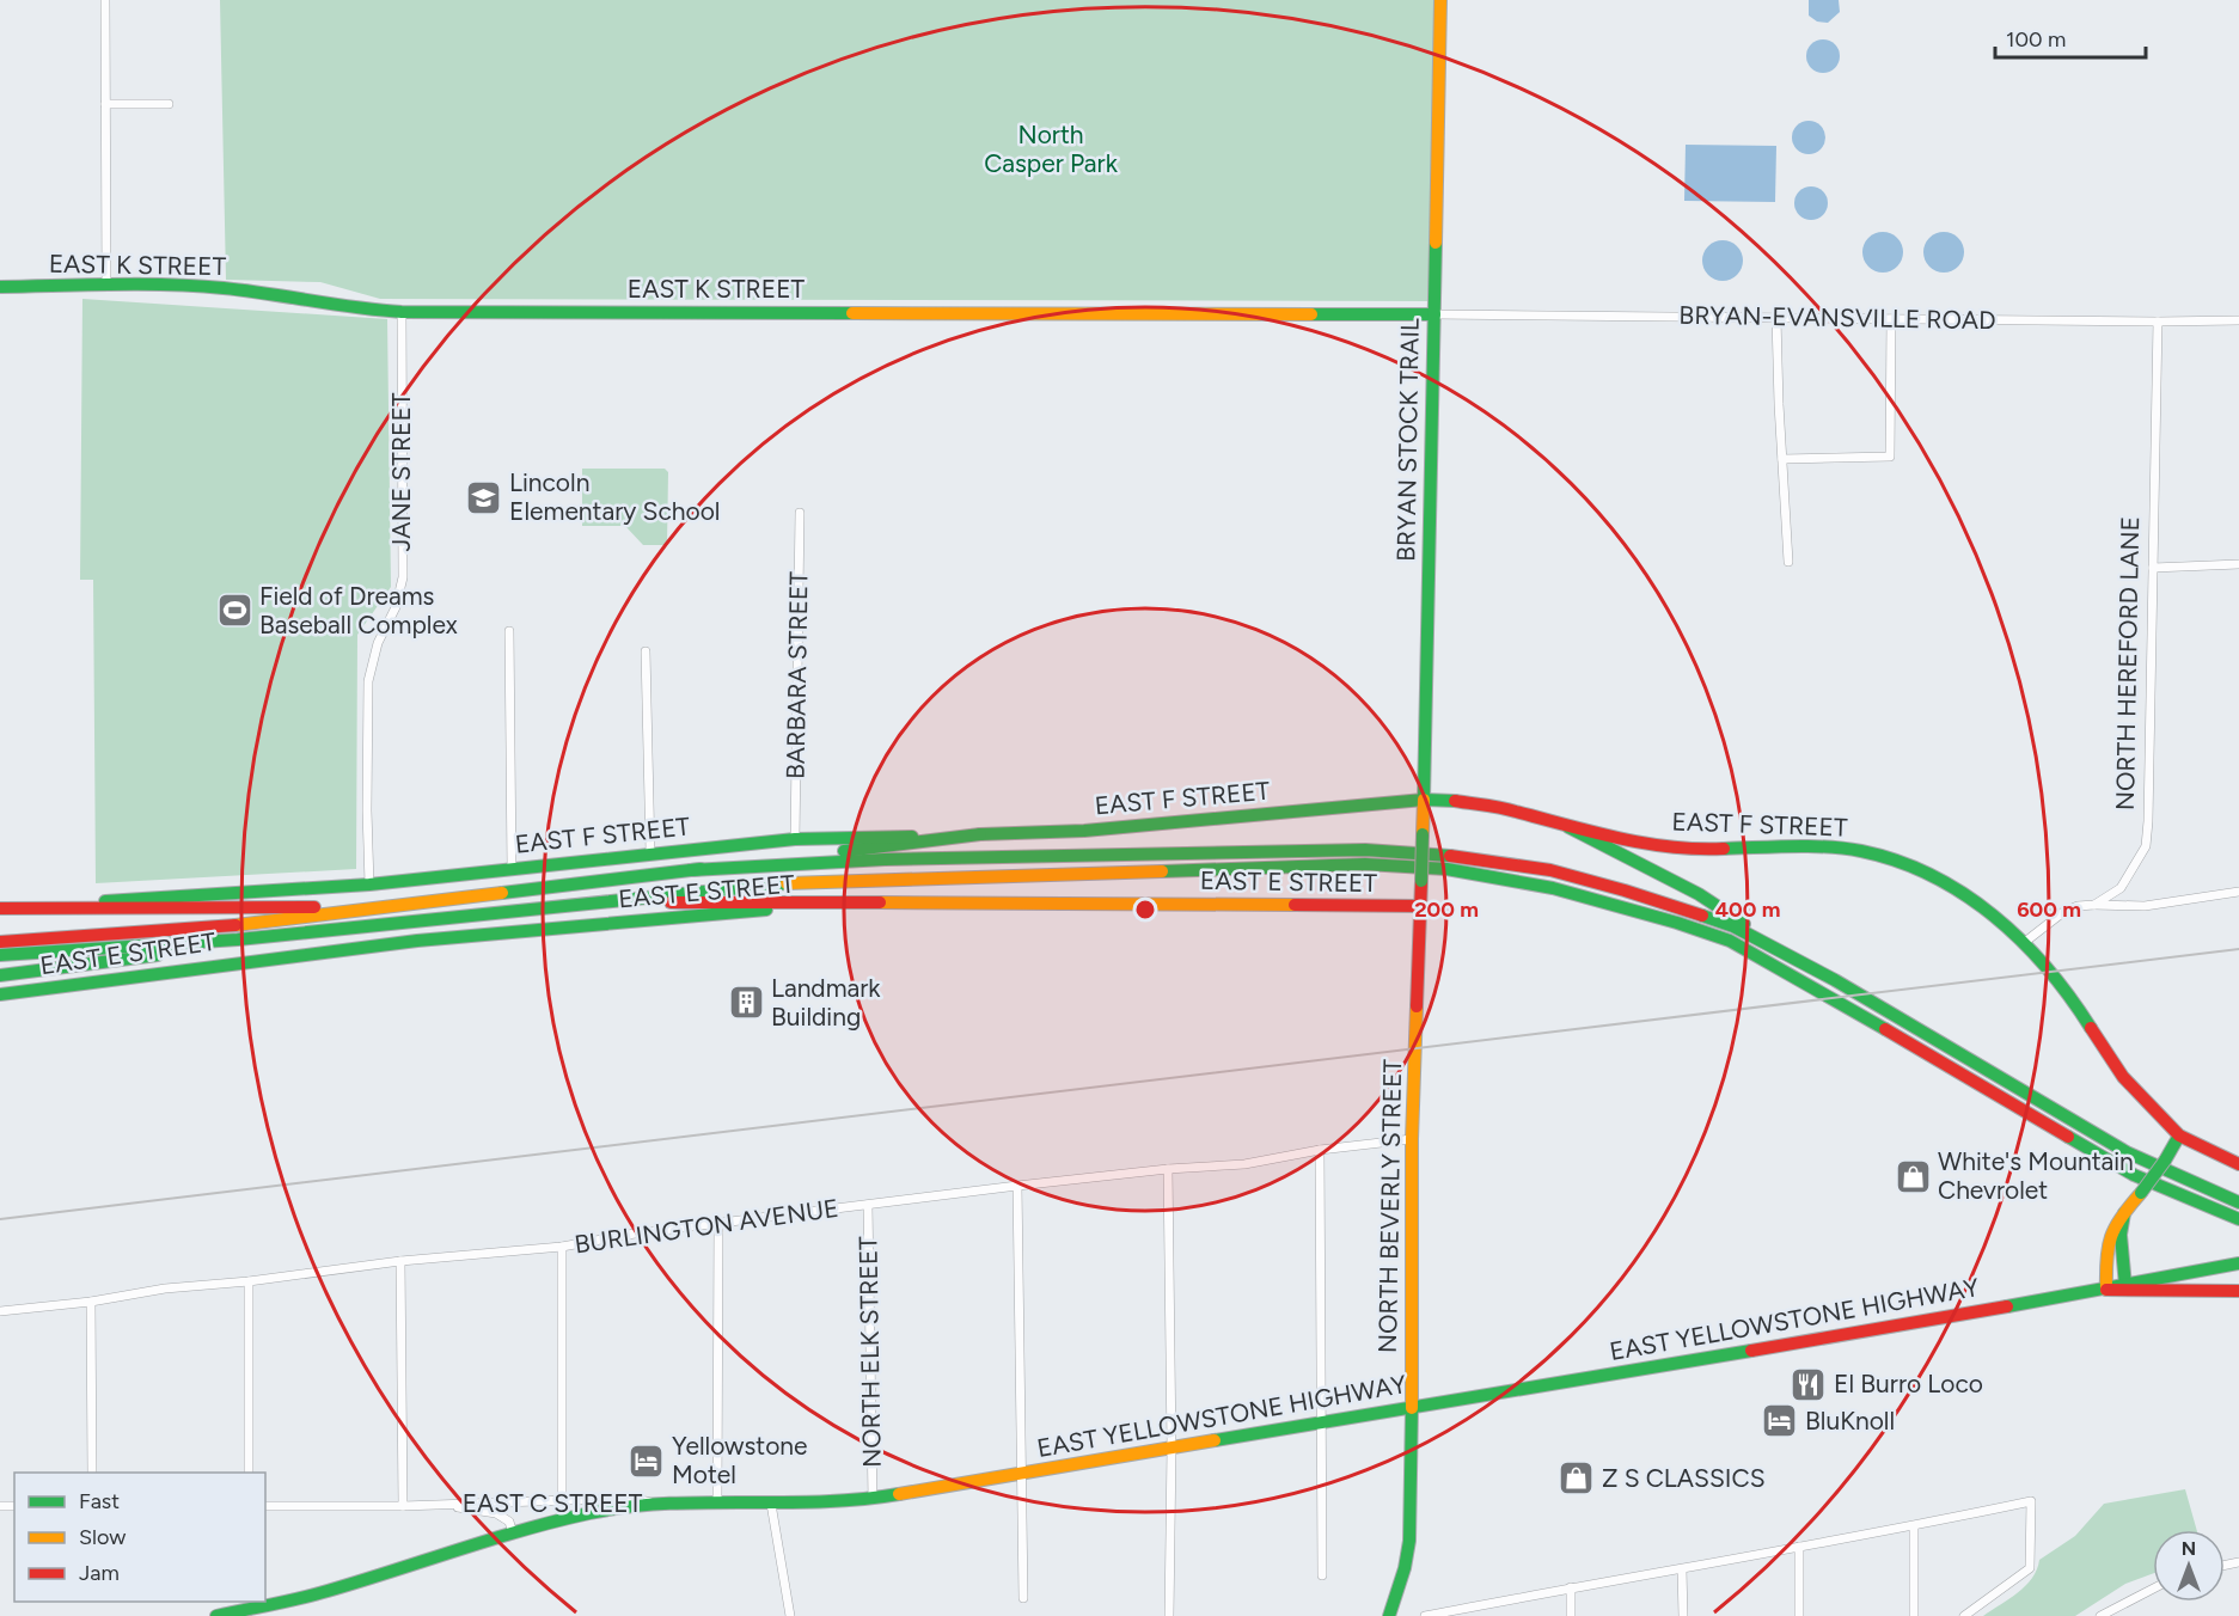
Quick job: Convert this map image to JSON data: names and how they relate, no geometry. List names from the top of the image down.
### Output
{
  "streets": {
    "main road": [
      "EAST K STREET",
      "BRYAN STOCK TRAIL",
      "EAST F STREET",
      "EAST E STREET",
      "NORTH BEVERLY STREET",
      "EAST YELLOWSTONE HIGHWAY"
    ],
    "street": [
      "BRYAN-EVANSVILLE ROAD",
      "JANE STREET",
      "NORTH HEREFORD LANE",
      "BARBARA STREET",
      "BURLINGTON AVENUE",
      "NORTH ELK STREET",
      "EAST C STREET"
    ]
  },
  "crossings": [
    ["EAST K STREET", "BRYAN-EVANSVILLE ROAD"],
    ["EAST K STREET", "BRYAN STOCK TRAIL"],
    ["EAST K STREET", "JANE STREET"],
    ["BRYAN-EVANSVILLE ROAD", "BRYAN STOCK TRAIL"],
    ["BRYAN-EVANSVILLE ROAD", "NORTH HEREFORD LANE"],
    ["BRYAN STOCK TRAIL", "EAST F STREET"],
    ["BRYAN STOCK TRAIL", "NORTH BEVERLY STREET"],
    ["JANE STREET", "EAST F STREET"],
    ["NORTH HEREFORD LANE", "EAST F STREET"],
    ["BARBARA STREET", "EAST F STREET"],
    ["EAST E STREET", "NORTH BEVERLY STREET"],
    ["NORTH BEVERLY STREET", "BURLINGTON AVENUE"],
    ["NORTH BEVERLY STREET", "EAST YELLOWSTONE HIGHWAY"],
    ["BURLINGTON AVENUE", "NORTH ELK STREET"],
    ["EAST YELLOWSTONE HIGHWAY", "NORTH ELK STREET"],
    ["EAST YELLOWSTONE HIGHWAY", "EAST C STREET"]
  ],
  "parks": ["North Casper Park"],
  "places": {
    "school or university": ["Lincoln Elementary School"],
    "sports": ["Field of Dreams Baseball Complex"],
    "building": ["Landmark Building"],
    "shop": ["White's Mountain Chevrolet", "Z S CLASSICS"],
    "restaurant": ["El Burro Loco"],
    "hotel": ["BluKnoll", "Yellowstone Motel"]
  },
  "legend": ["Fast", "Slow", "Jam"],
  "scale_bar": "100 m",
  "north": "top",
  "rings": ["200 m", "400 m", "600 m"]
}
